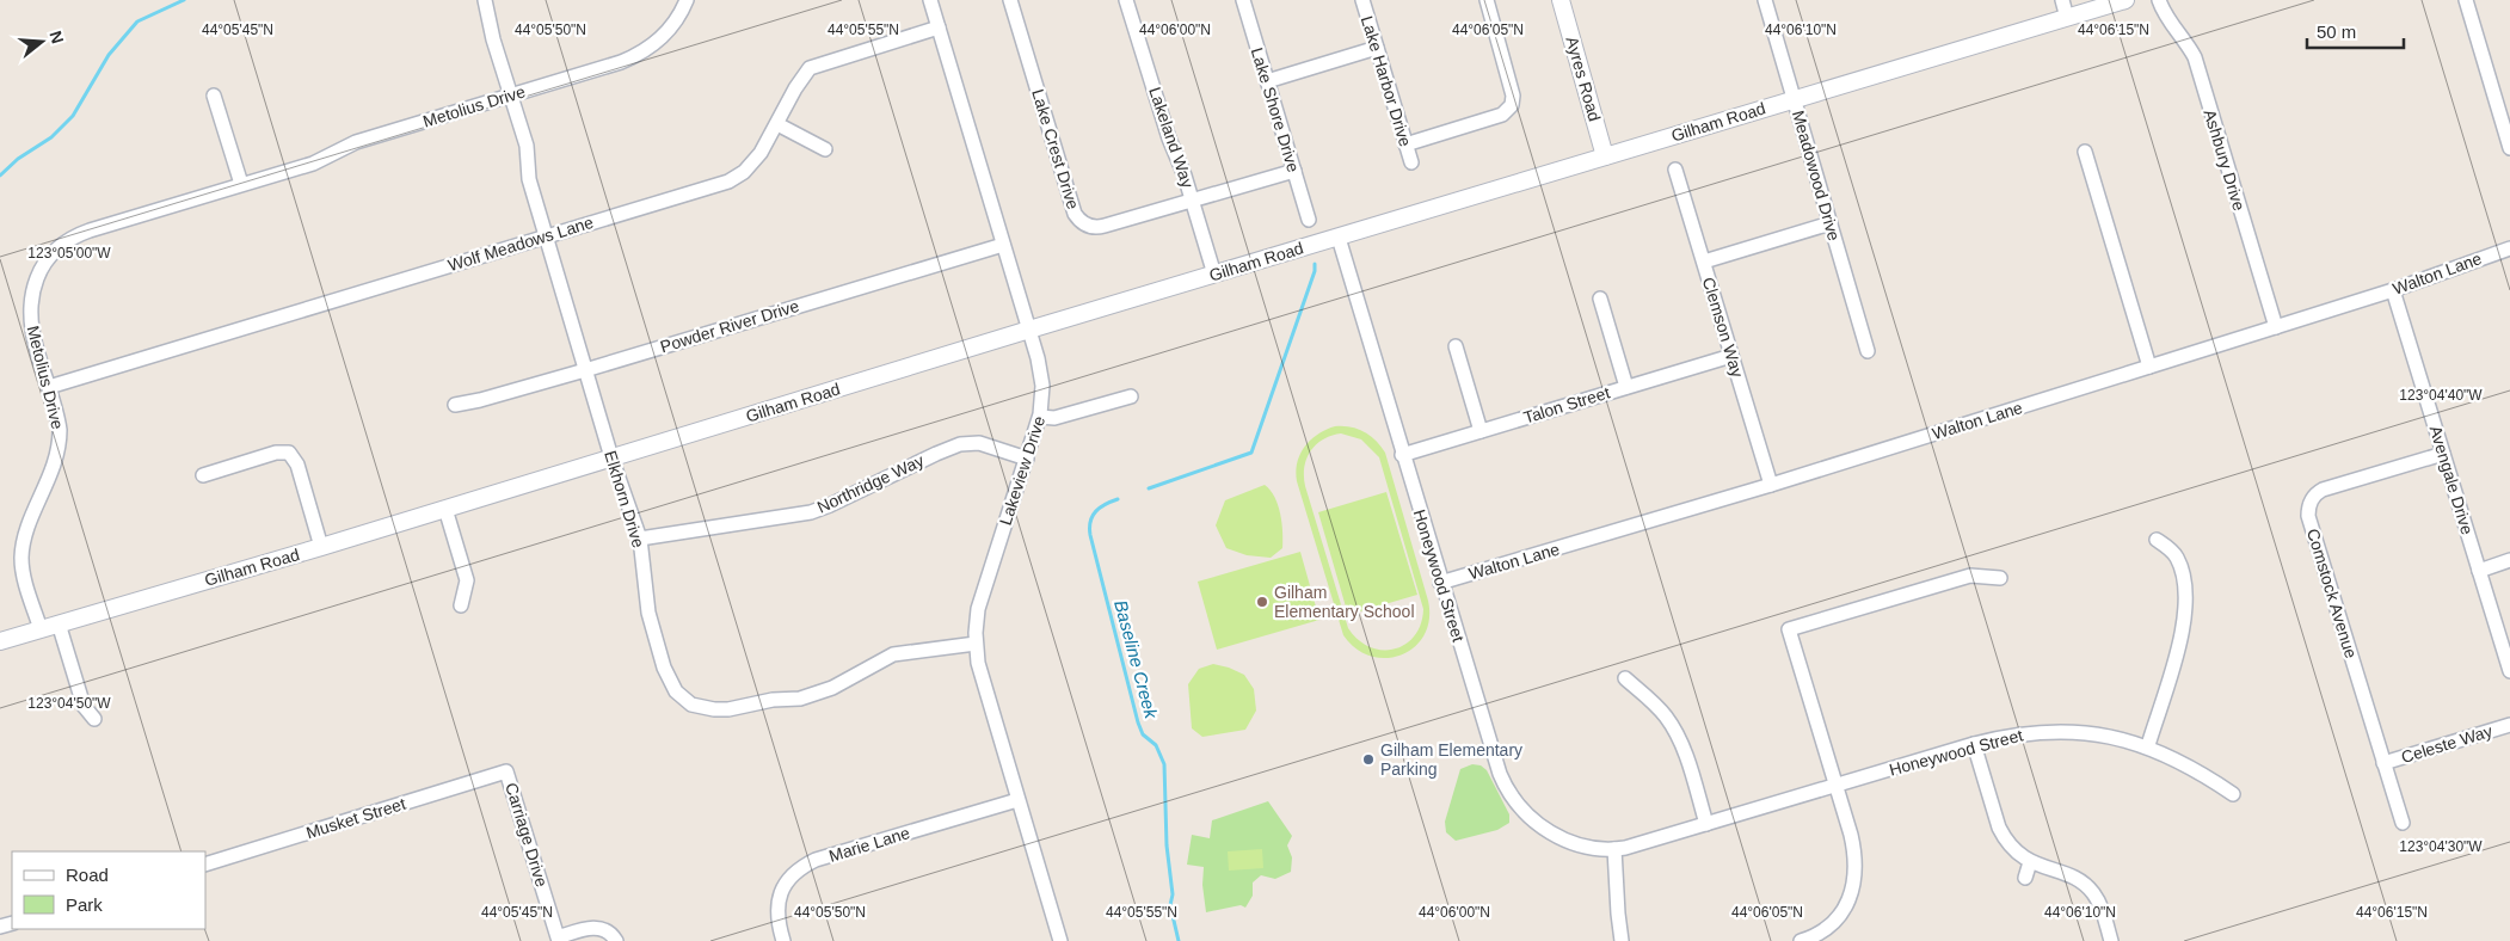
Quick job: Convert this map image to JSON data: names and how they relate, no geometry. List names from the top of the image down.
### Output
{
  "streets": {
    "street": [
      "Ayres Road",
      "Lake Harbor Drive",
      "Metolius Drive",
      "Lake Shore Drive",
      "Gilham Road",
      "Lakeland Way",
      "Lake Crest Drive",
      "Ashbury Drive",
      "Meadowood Drive",
      "Wolf Meadows Lane",
      "Walton Lane",
      "Powder River Drive",
      "Clemson Way",
      "Talon Street",
      "Lakeview Drive",
      "Avengale Drive",
      "Northridge Way",
      "Elkhorn Drive",
      "Honeywood Street",
      "Comstock Avenue",
      "Celeste Way",
      "Musket Street",
      "Carriage Drive",
      "Marie Lane"
    ]
  },
  "crossings": [
    ["Ayres Road", "Gilham Road"],
    ["Metolius Drive", "Gilham Road"],
    ["Metolius Drive", "Wolf Meadows Lane"],
    ["Metolius Drive", "Elkhorn Drive"],
    ["Lake Shore Drive", "Lake Crest Drive"],
    ["Gilham Road", "Lakeland Way"],
    ["Gilham Road", "Meadowood Drive"],
    ["Gilham Road", "Lakeview Drive"],
    ["Gilham Road", "Elkhorn Drive"],
    ["Gilham Road", "Honeywood Street"],
    ["Lakeland Way", "Lake Crest Drive"],
    ["Ashbury Drive", "Walton Lane"],
    ["Wolf Meadows Lane", "Lakeview Drive"],
    ["Wolf Meadows Lane", "Elkhorn Drive"],
    ["Walton Lane", "Clemson Way"],
    ["Walton Lane", "Avengale Drive"],
    ["Walton Lane", "Honeywood Street"],
    ["Powder River Drive", "Lakeview Drive"],
    ["Powder River Drive", "Elkhorn Drive"],
    ["Clemson Way", "Talon Street"],
    ["Talon Street", "Honeywood Street"],
    ["Lakeview Drive", "Northridge Way"],
    ["Lakeview Drive", "Elkhorn Drive"],
    ["Lakeview Drive", "Marie Lane"],
    ["Avengale Drive", "Comstock Avenue"],
    ["Northridge Way", "Elkhorn Drive"],
    ["Comstock Avenue", "Celeste Way"],
    ["Musket Street", "Carriage Drive"]
  ],
  "water": ["Baseline Creek"],
  "places": ["Gilham Elementary School", "Gilham Elementary Parking"],
  "legend": ["Road", "Park"],
  "scale_bar": "50 m",
  "north": "right",
  "coordinates": [
    "44°05'45\"N",
    "44°05'50\"N",
    "44°05'55\"N",
    "44°06'00\"N",
    "44°06'05\"N",
    "44°06'10\"N",
    "44°06'15\"N",
    "123°05'00\"W",
    "123°04'40\"W",
    "123°04'50\"W",
    "123°04'30\"W"
  ]
}
